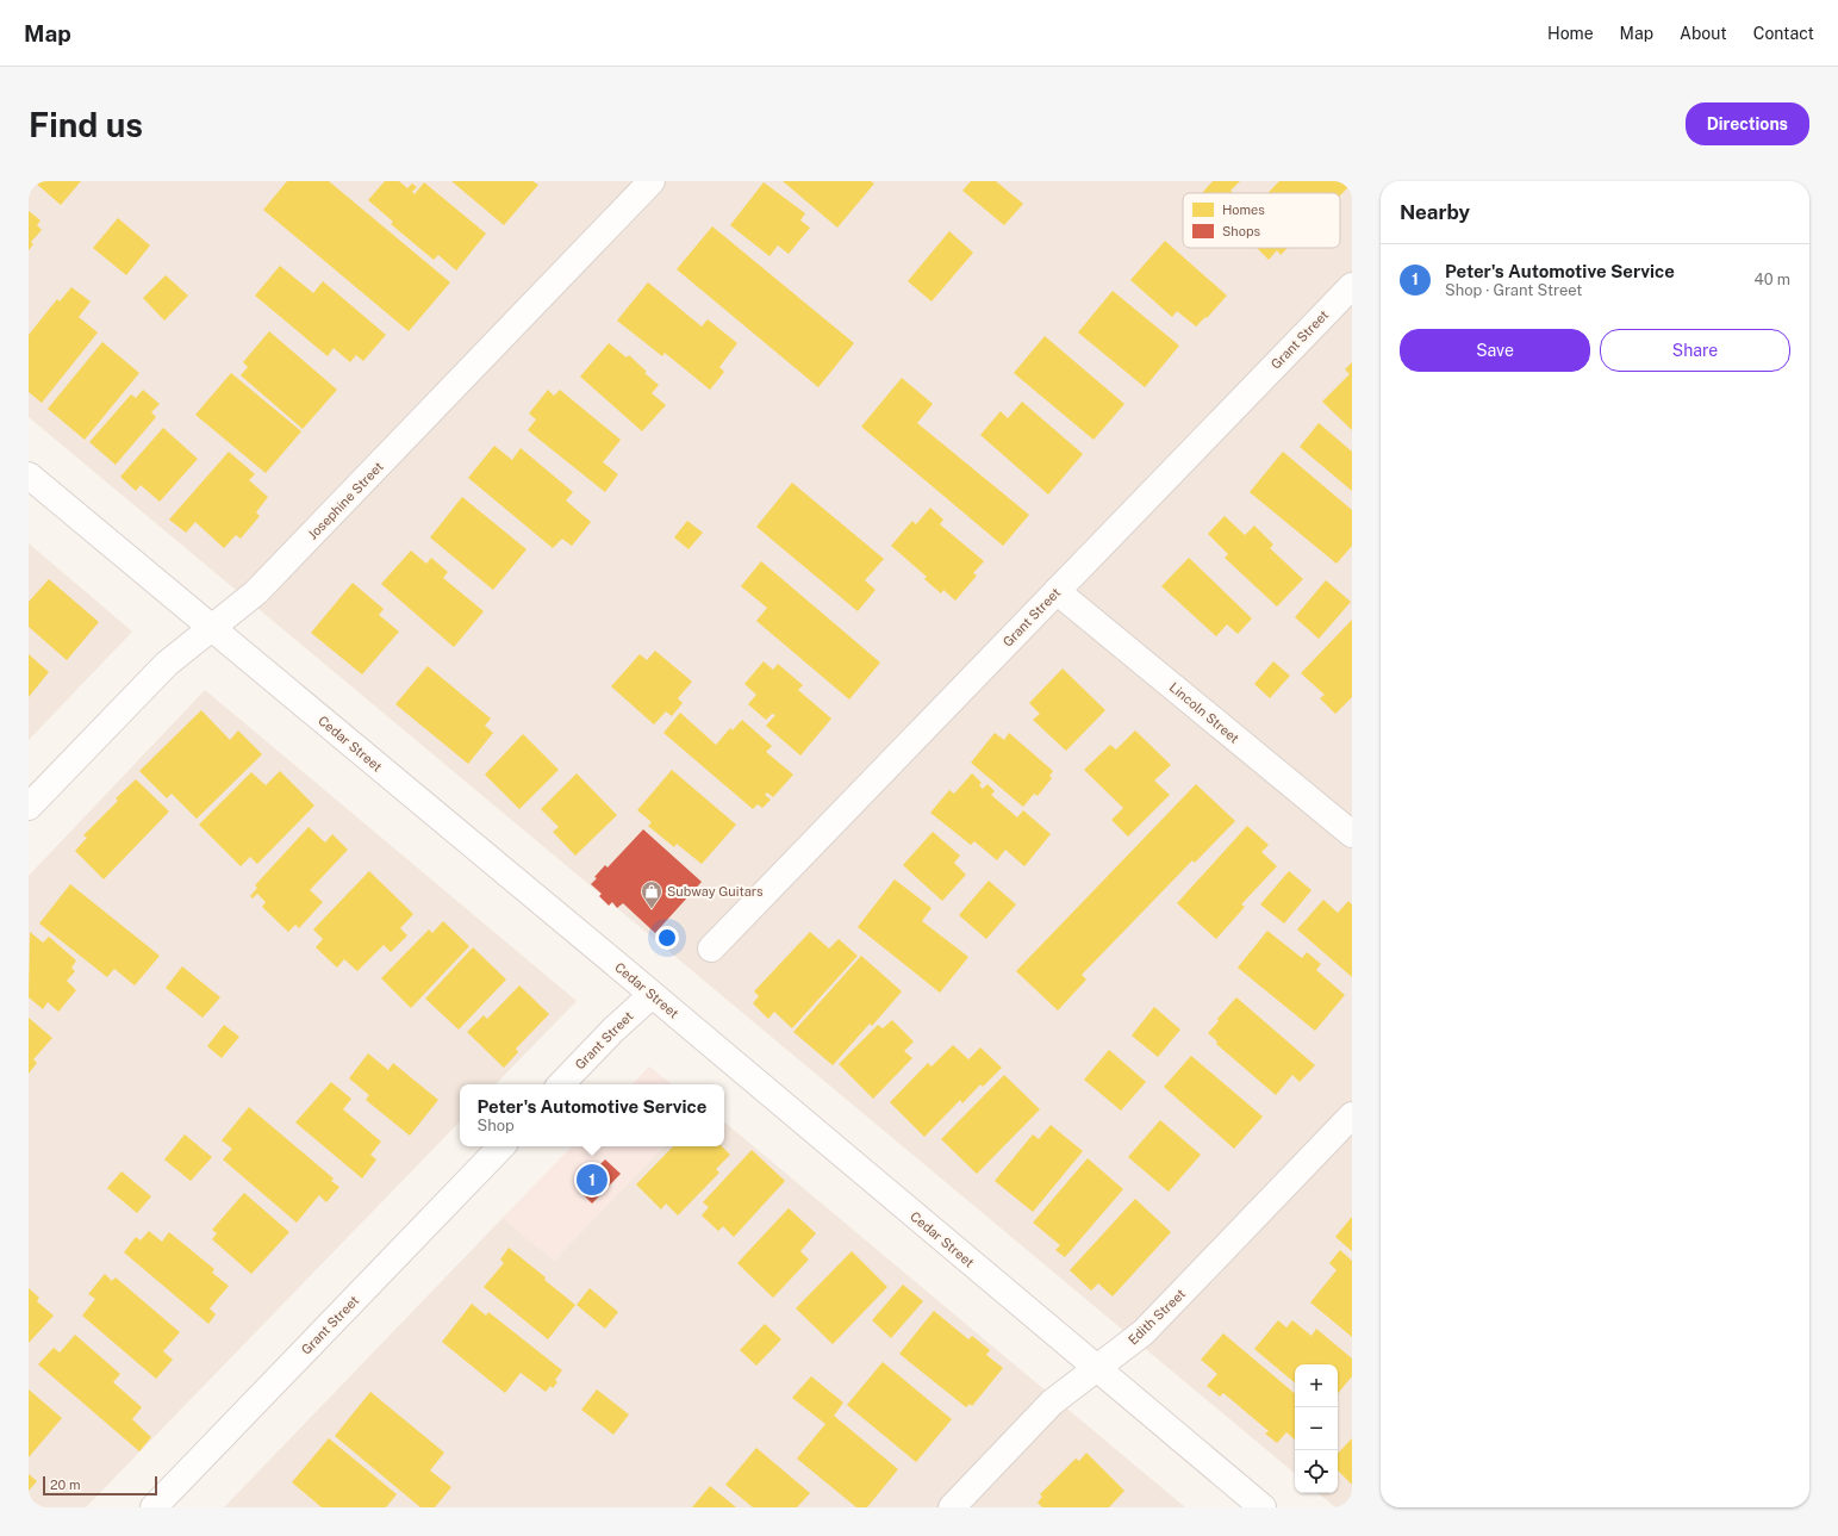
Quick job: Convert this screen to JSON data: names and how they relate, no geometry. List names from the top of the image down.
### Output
{
  "streets": {
    "street": [
      "Grant Street",
      "Josephine Street",
      "Lincoln Street",
      "Cedar Street",
      "Edith Street"
    ]
  },
  "crossings": [
    ["Grant Street", "Lincoln Street"],
    ["Grant Street", "Cedar Street"],
    ["Josephine Street", "Cedar Street"],
    ["Cedar Street", "Edith Street"]
  ],
  "places": {
    "shop": ["Subway Guitars"]
  },
  "legend": ["Homes", "Shops"],
  "scale_bar": "20 m",
  "page": {
    "header": "Map",
    "nav": [
      "Home",
      "Map",
      "About",
      "Contact"
    ],
    "buttons": [
      "Directions",
      ["Save", "Share"]
    ],
    "title": "Find us",
    "heading": "Nearby",
    "list": [
      {
        "mark": "1",
        "name": "Peter's Automotive Service",
        "note": "Shop · Grant Street",
        "value": "40 m"
      }
    ],
    "popup": ["Peter's Automotive Service", "Shop"],
    "pins": "1",
    "map_buttons": ["+", "−"],
    "scale": "20 m"
  }
}
